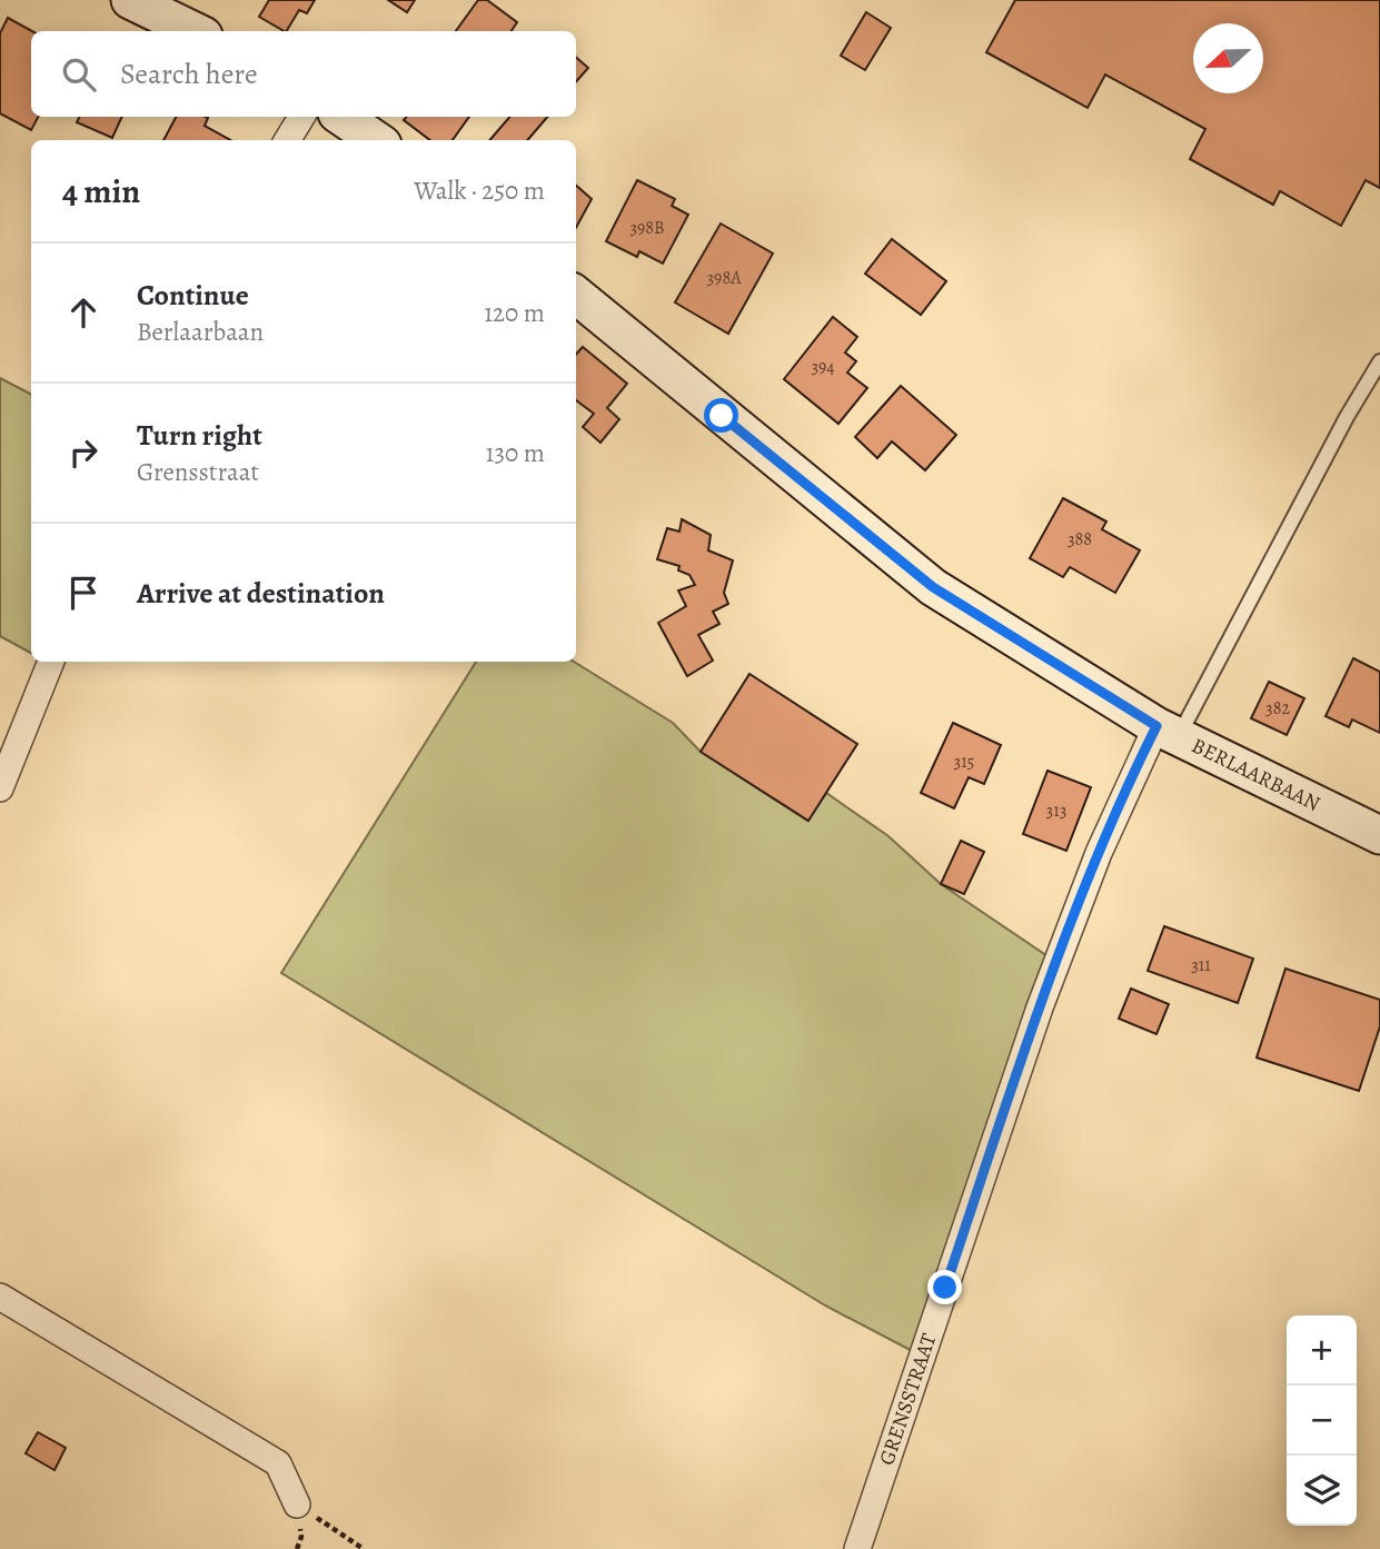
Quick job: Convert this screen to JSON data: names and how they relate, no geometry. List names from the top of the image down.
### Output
{
  "streets": {
    "street": ["BERLAARBAAN", "GRENSSTRAAT"]
  },
  "crossings": [
    ["BERLAARBAAN", "GRENSSTRAAT"]
  ],
  "house_numbers": [
    "398B",
    "398A",
    "394",
    "388",
    "382",
    "315",
    "313",
    "311"
  ],
  "north": "left",
  "page": {
    "search": "Search here",
    "heading": ["4 min", "Walk · 250 m"],
    "list": [
      ["Continue", "Berlaarbaan", "120 m"],
      ["Turn right", "Grensstraat", "130 m"],
      "Arrive at destination"
    ],
    "map_buttons": ["+", "−"]
  }
}
